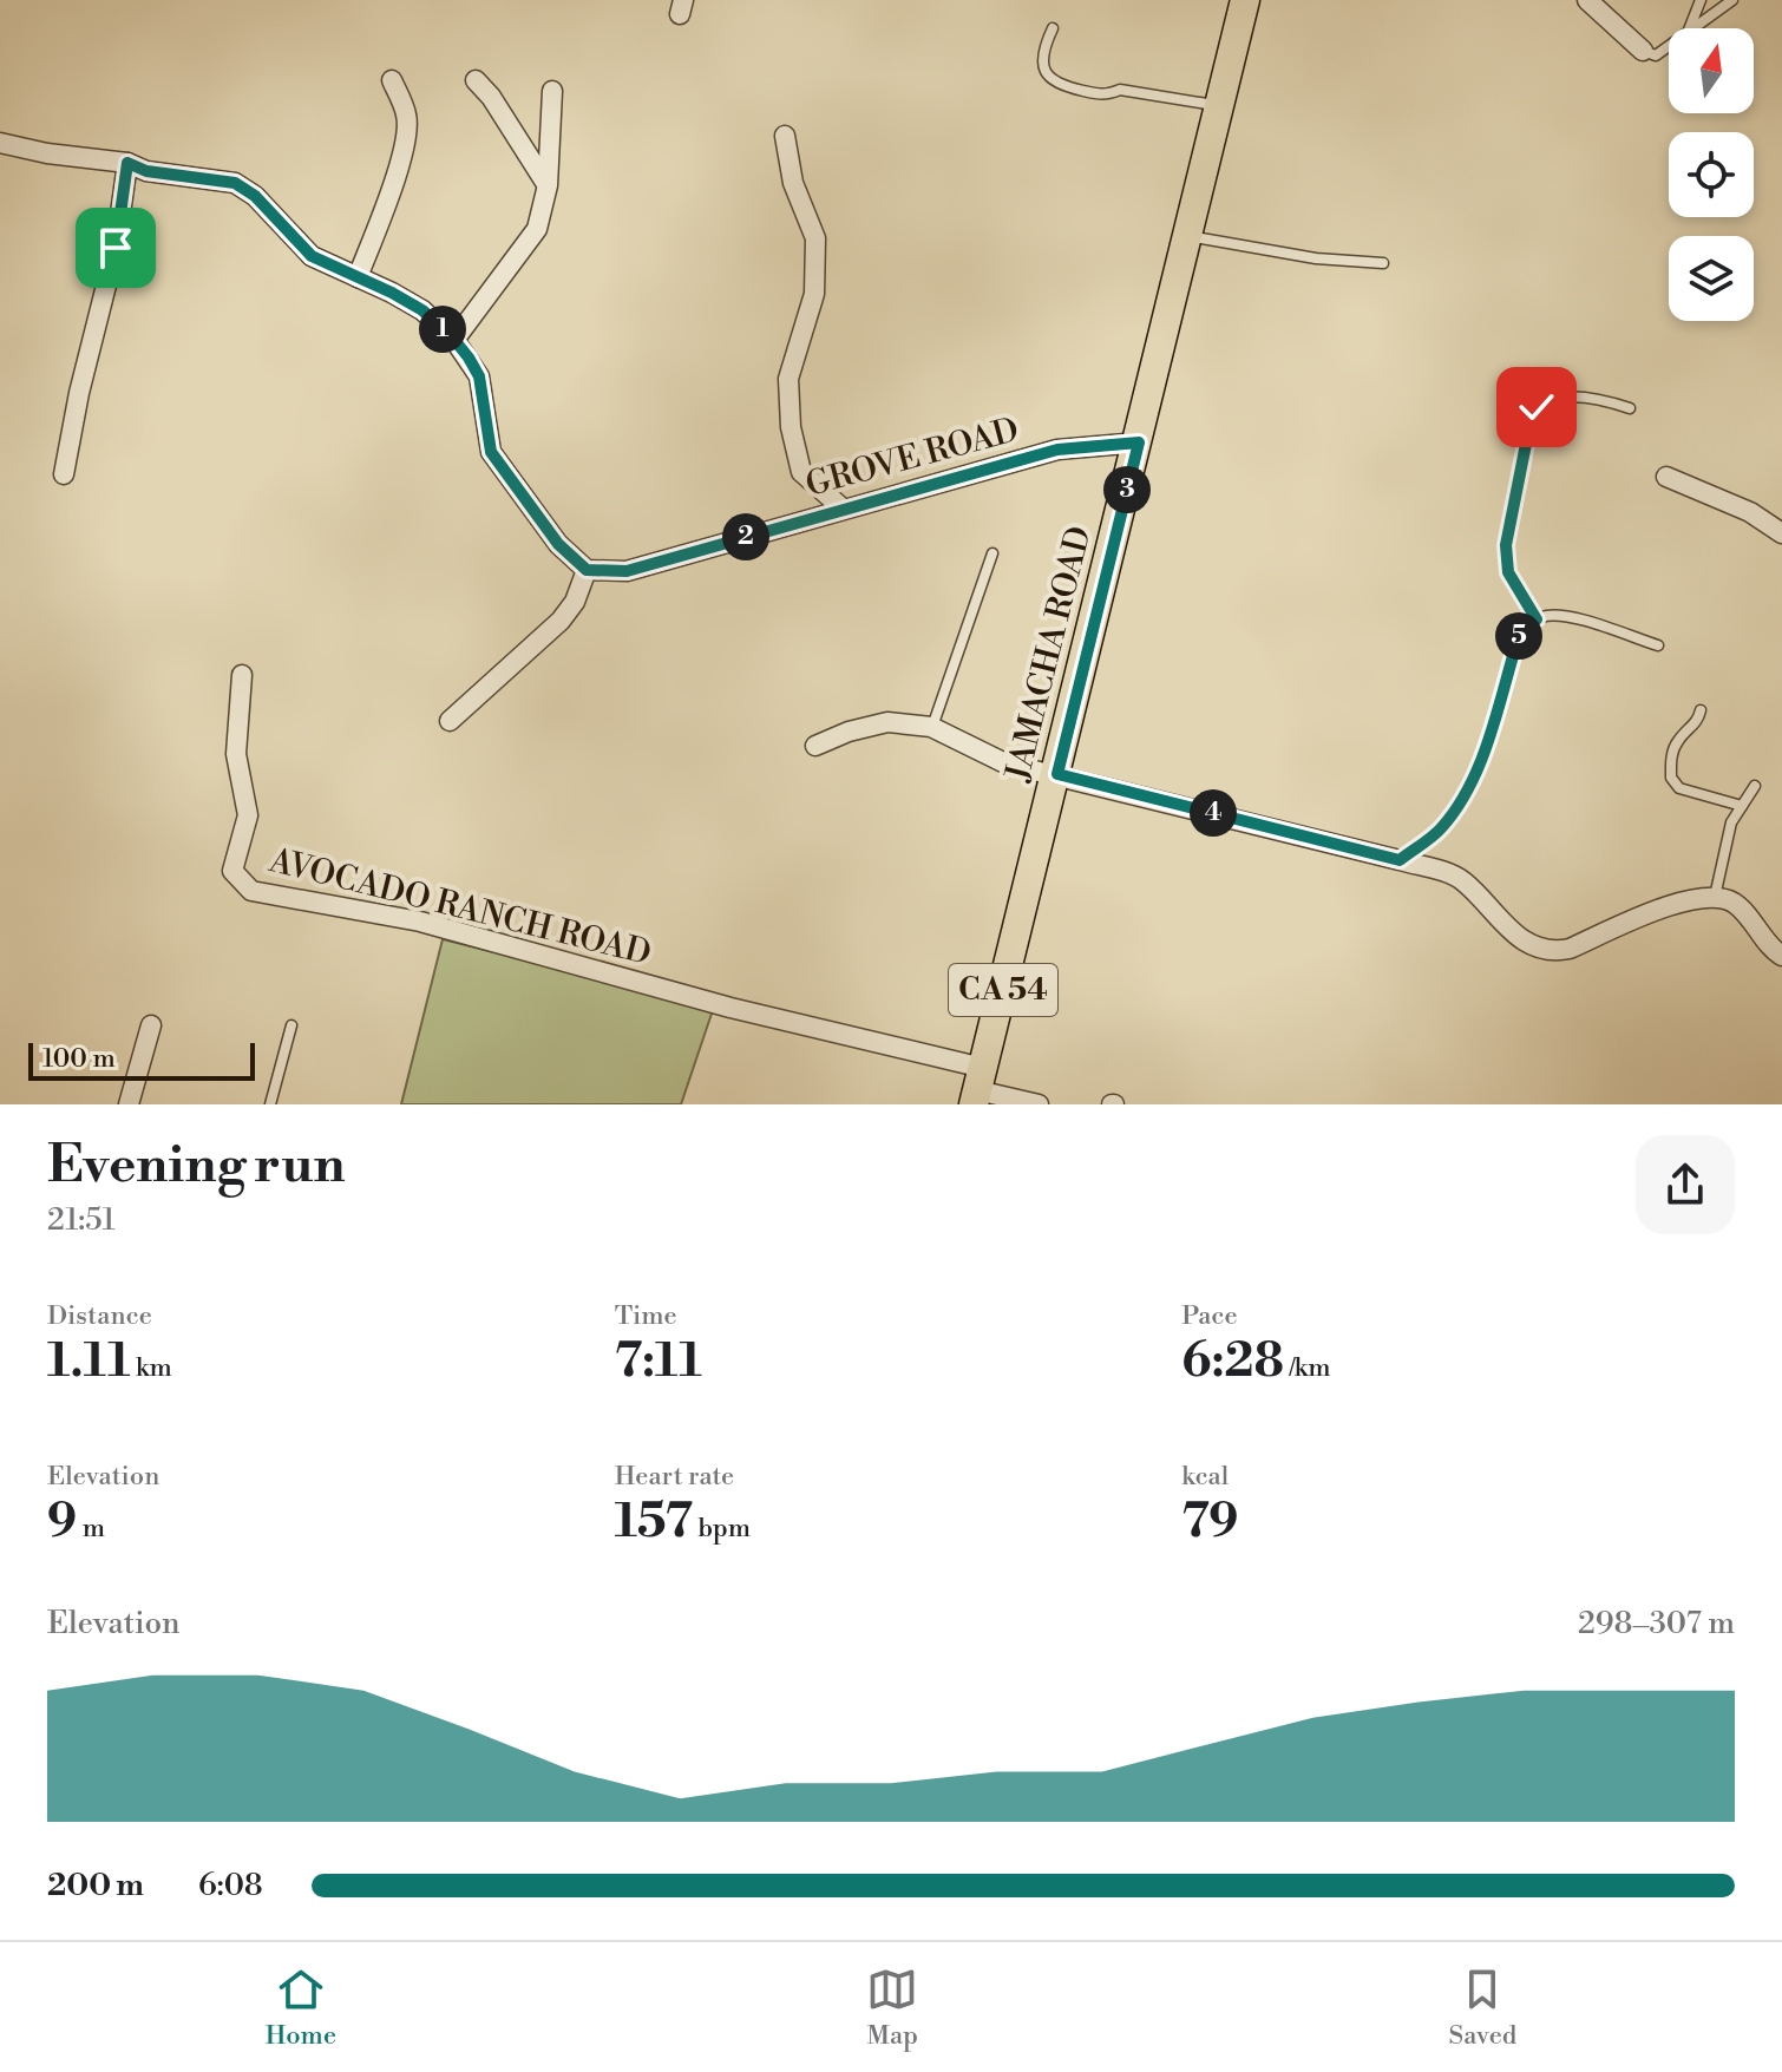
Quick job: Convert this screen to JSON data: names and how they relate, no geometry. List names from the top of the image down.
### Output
{
  "streets": {
    "main road": ["JAMACHA ROAD", "CA 54"],
    "street": ["GROVE ROAD", "AVOCADO RANCH ROAD"]
  },
  "crossings": [
    ["GROVE ROAD", "JAMACHA ROAD"],
    ["JAMACHA ROAD", "AVOCADO RANCH ROAD"]
  ],
  "scale_bar": "100 m",
  "north": "top",
  "page": {
    "pins": [
      "1",
      "3",
      "2",
      "5",
      "4"
    ],
    "scale": "100 m",
    "heading": ["Evening run", "21:51"],
    "stats": [
      ["Distance", "1.11 km"],
      ["Time", "7:11"],
      ["Pace", "6:28 /km"],
      ["Elevation", "9 m"],
      ["Heart rate", "157 bpm"],
      ["kcal", "79"]
    ],
    "chart": ["Elevation", "298–307 m"],
    "list": [
      {
        "name": "200 m",
        "note": "6:08"
      }
    ],
    "tabs": ["Home", "Map", "Saved"]
  }
}
